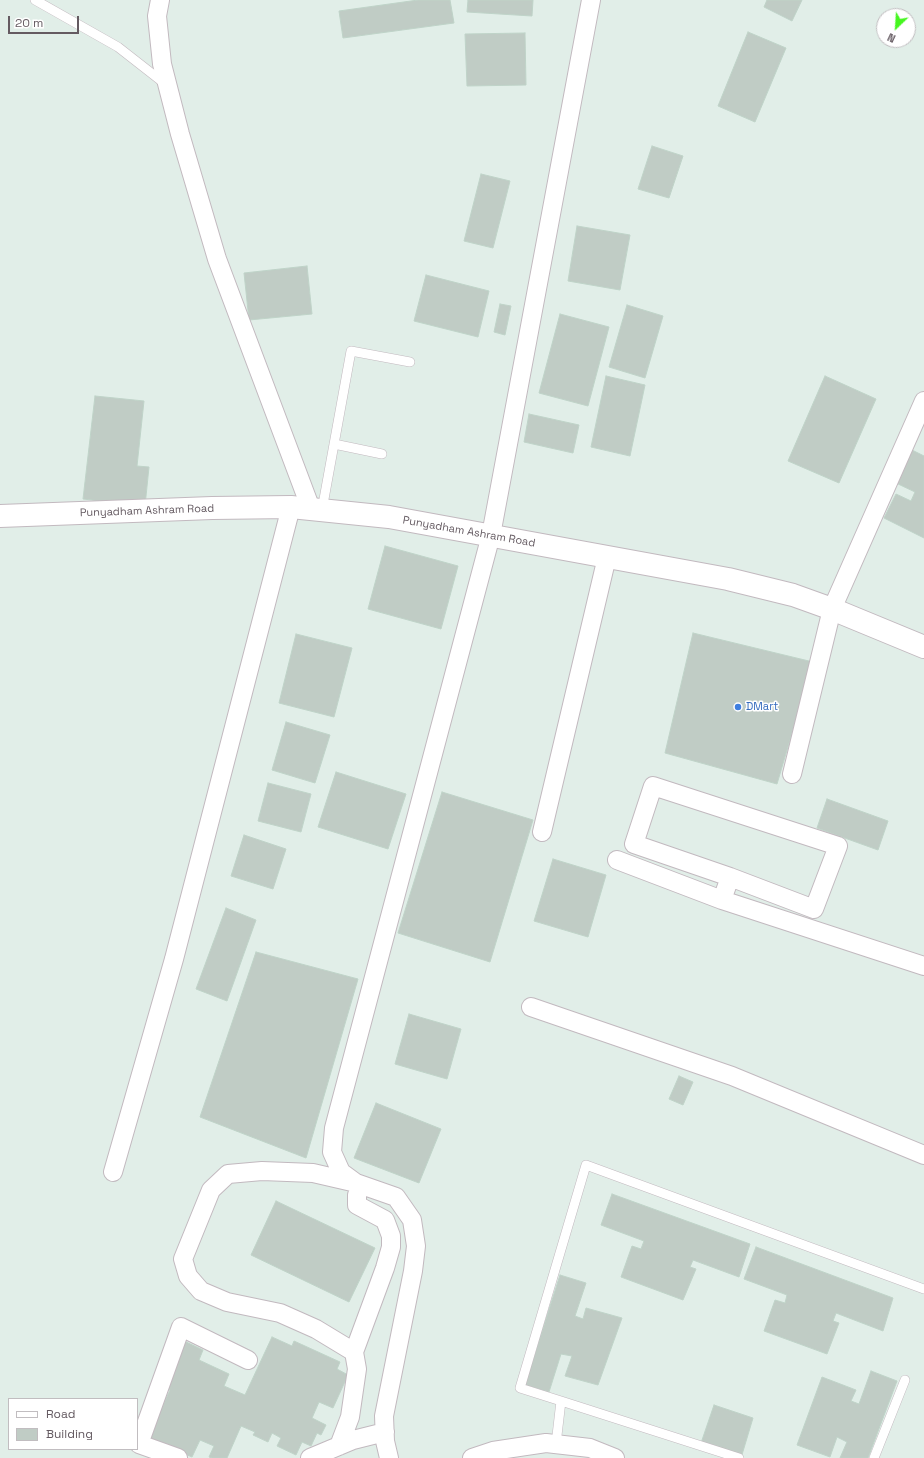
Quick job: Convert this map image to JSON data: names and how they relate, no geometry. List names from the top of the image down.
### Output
{
  "streets": {
    "street": ["Punyadham Ashram Road"]
  },
  "places": ["DMart"],
  "legend": ["Road", "Building"],
  "scale_bar": "20 m",
  "north": "bottom left"
}
